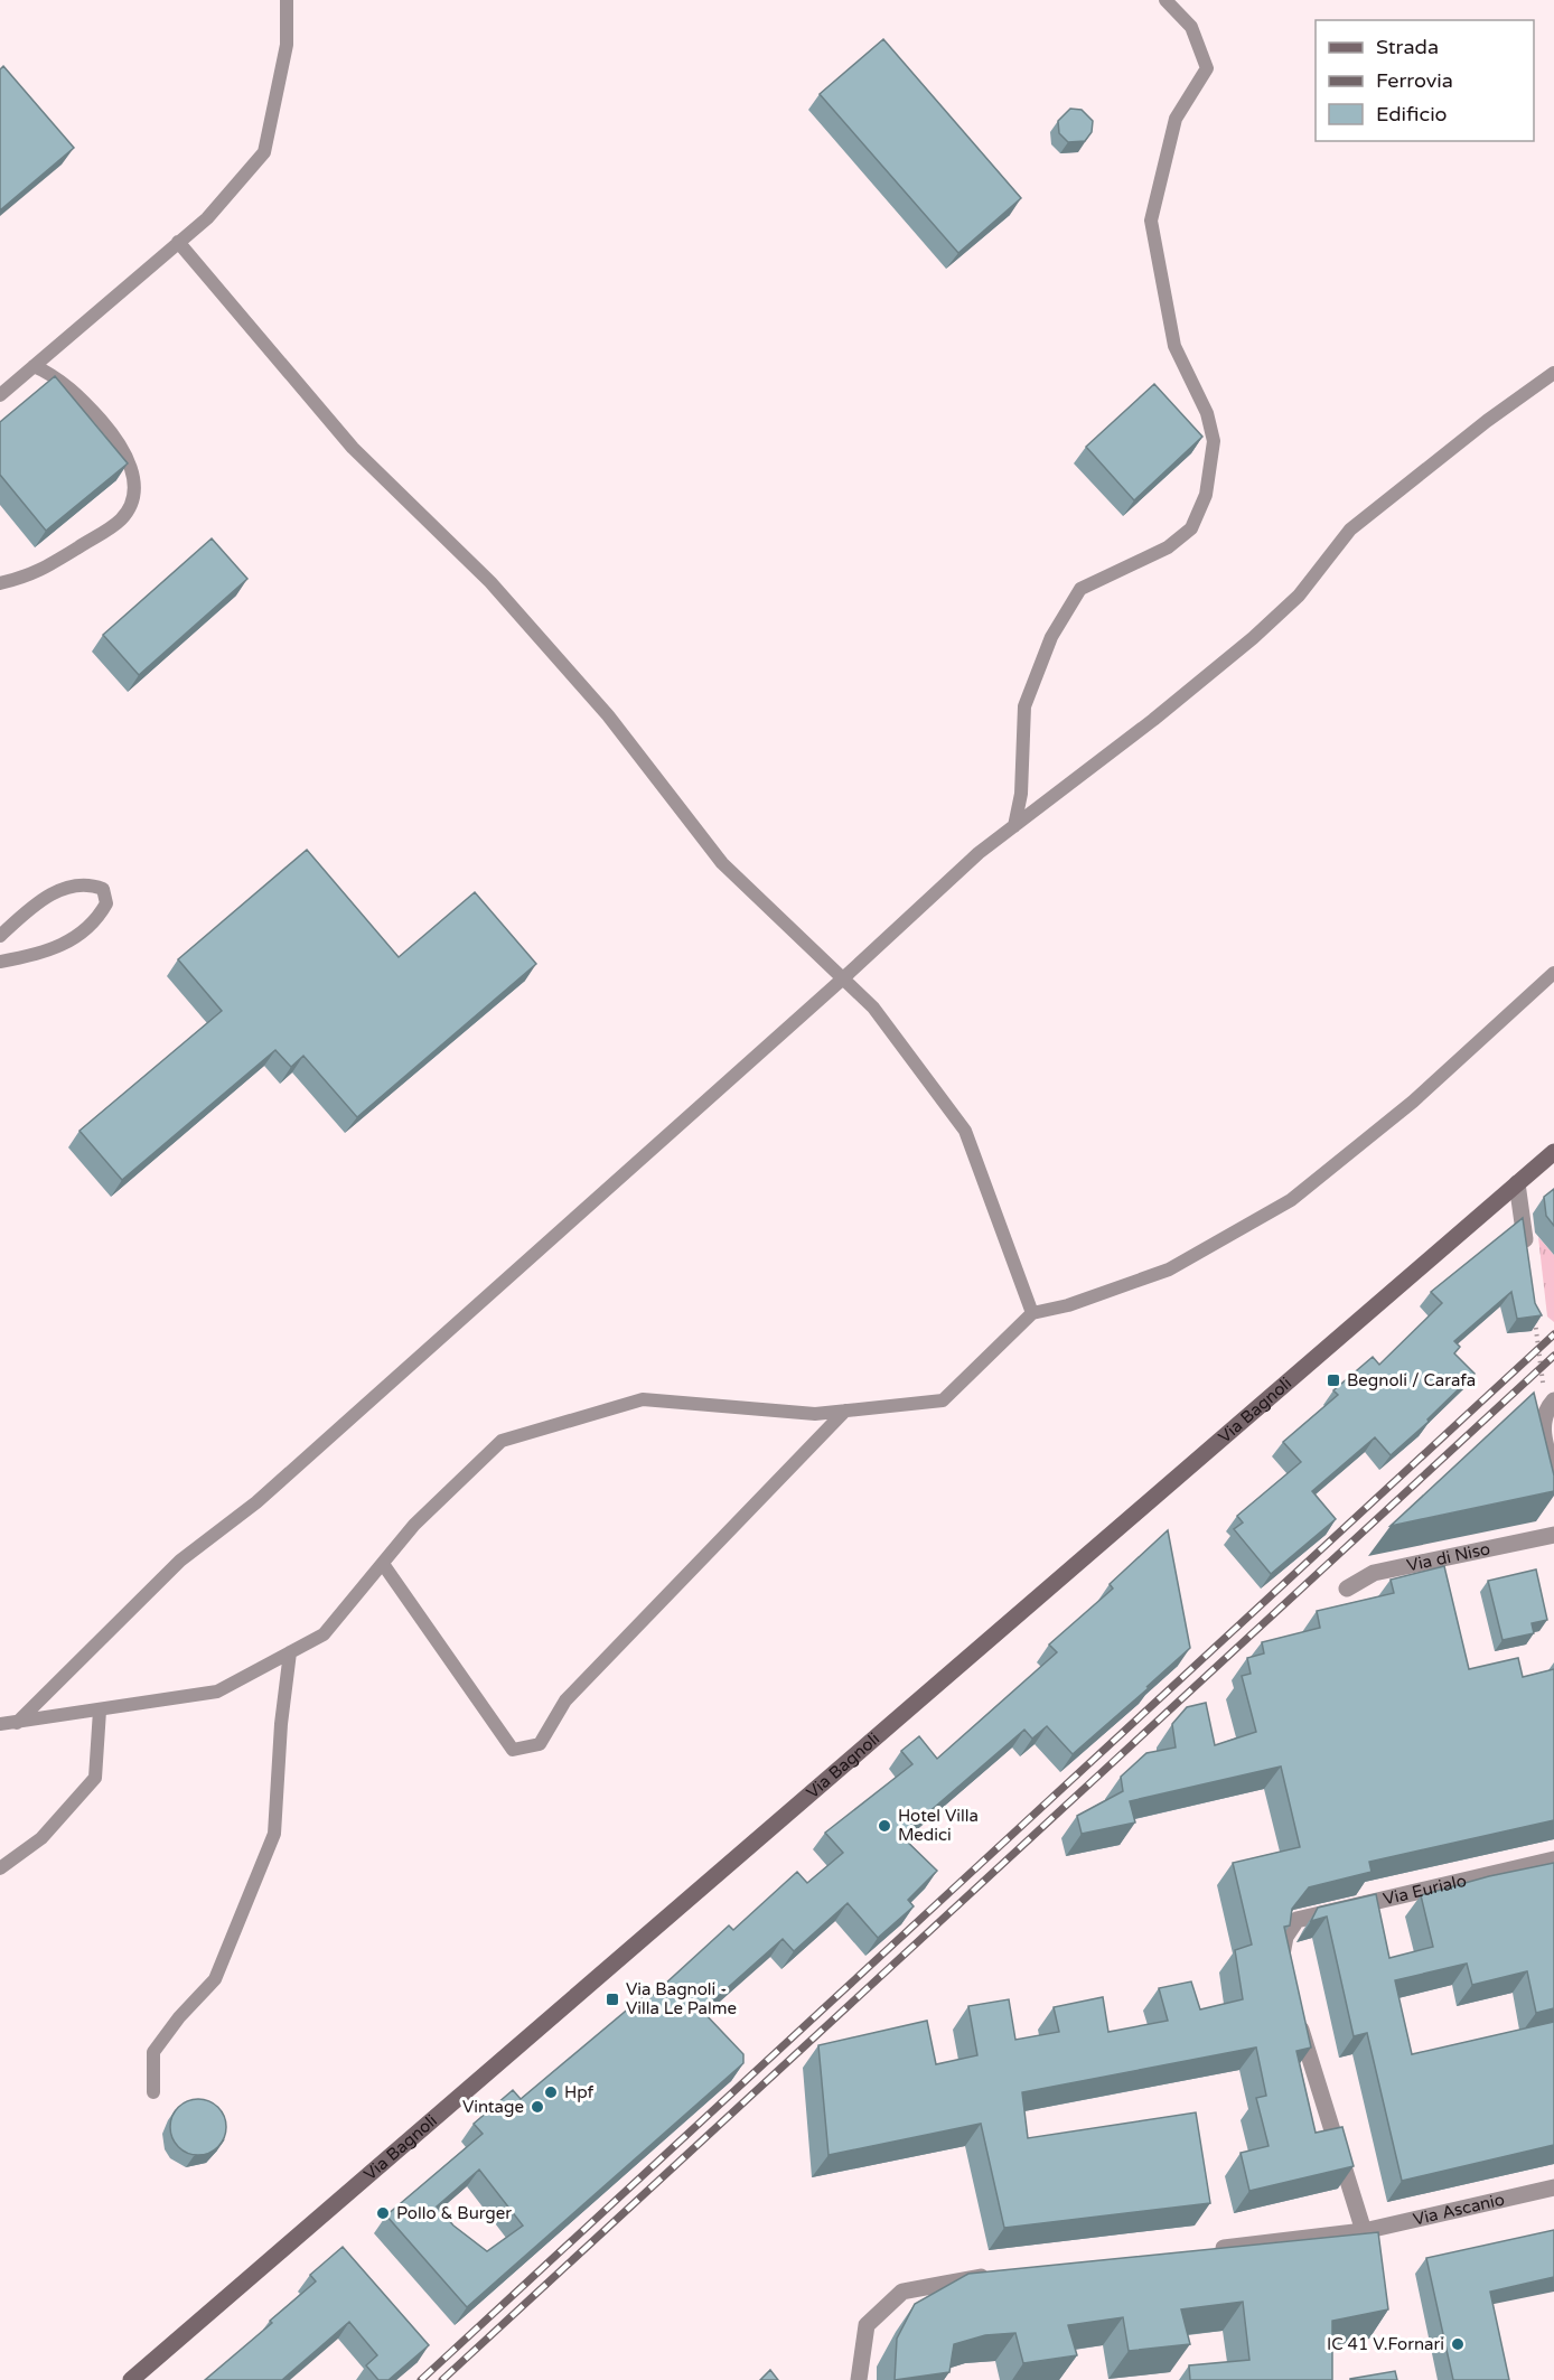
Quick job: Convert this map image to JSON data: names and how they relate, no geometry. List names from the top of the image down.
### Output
{
  "streets": {
    "street": [
      "Via Bagnoli",
      "Via di Niso",
      "Via Eurialo",
      "Via Ascanio"
    ]
  },
  "places": {
    "transit": ["Begnoli / Carafa", "Via Bagnoli - Villa Le Palme"],
    "other": [
      "Hotel Villa Medici",
      "Hpf",
      "Vintage",
      "Pollo & Burger",
      "IC 41 V.Fornari"
    ]
  },
  "legend": ["Strada", "Ferrovia", "Edificio"]
}
